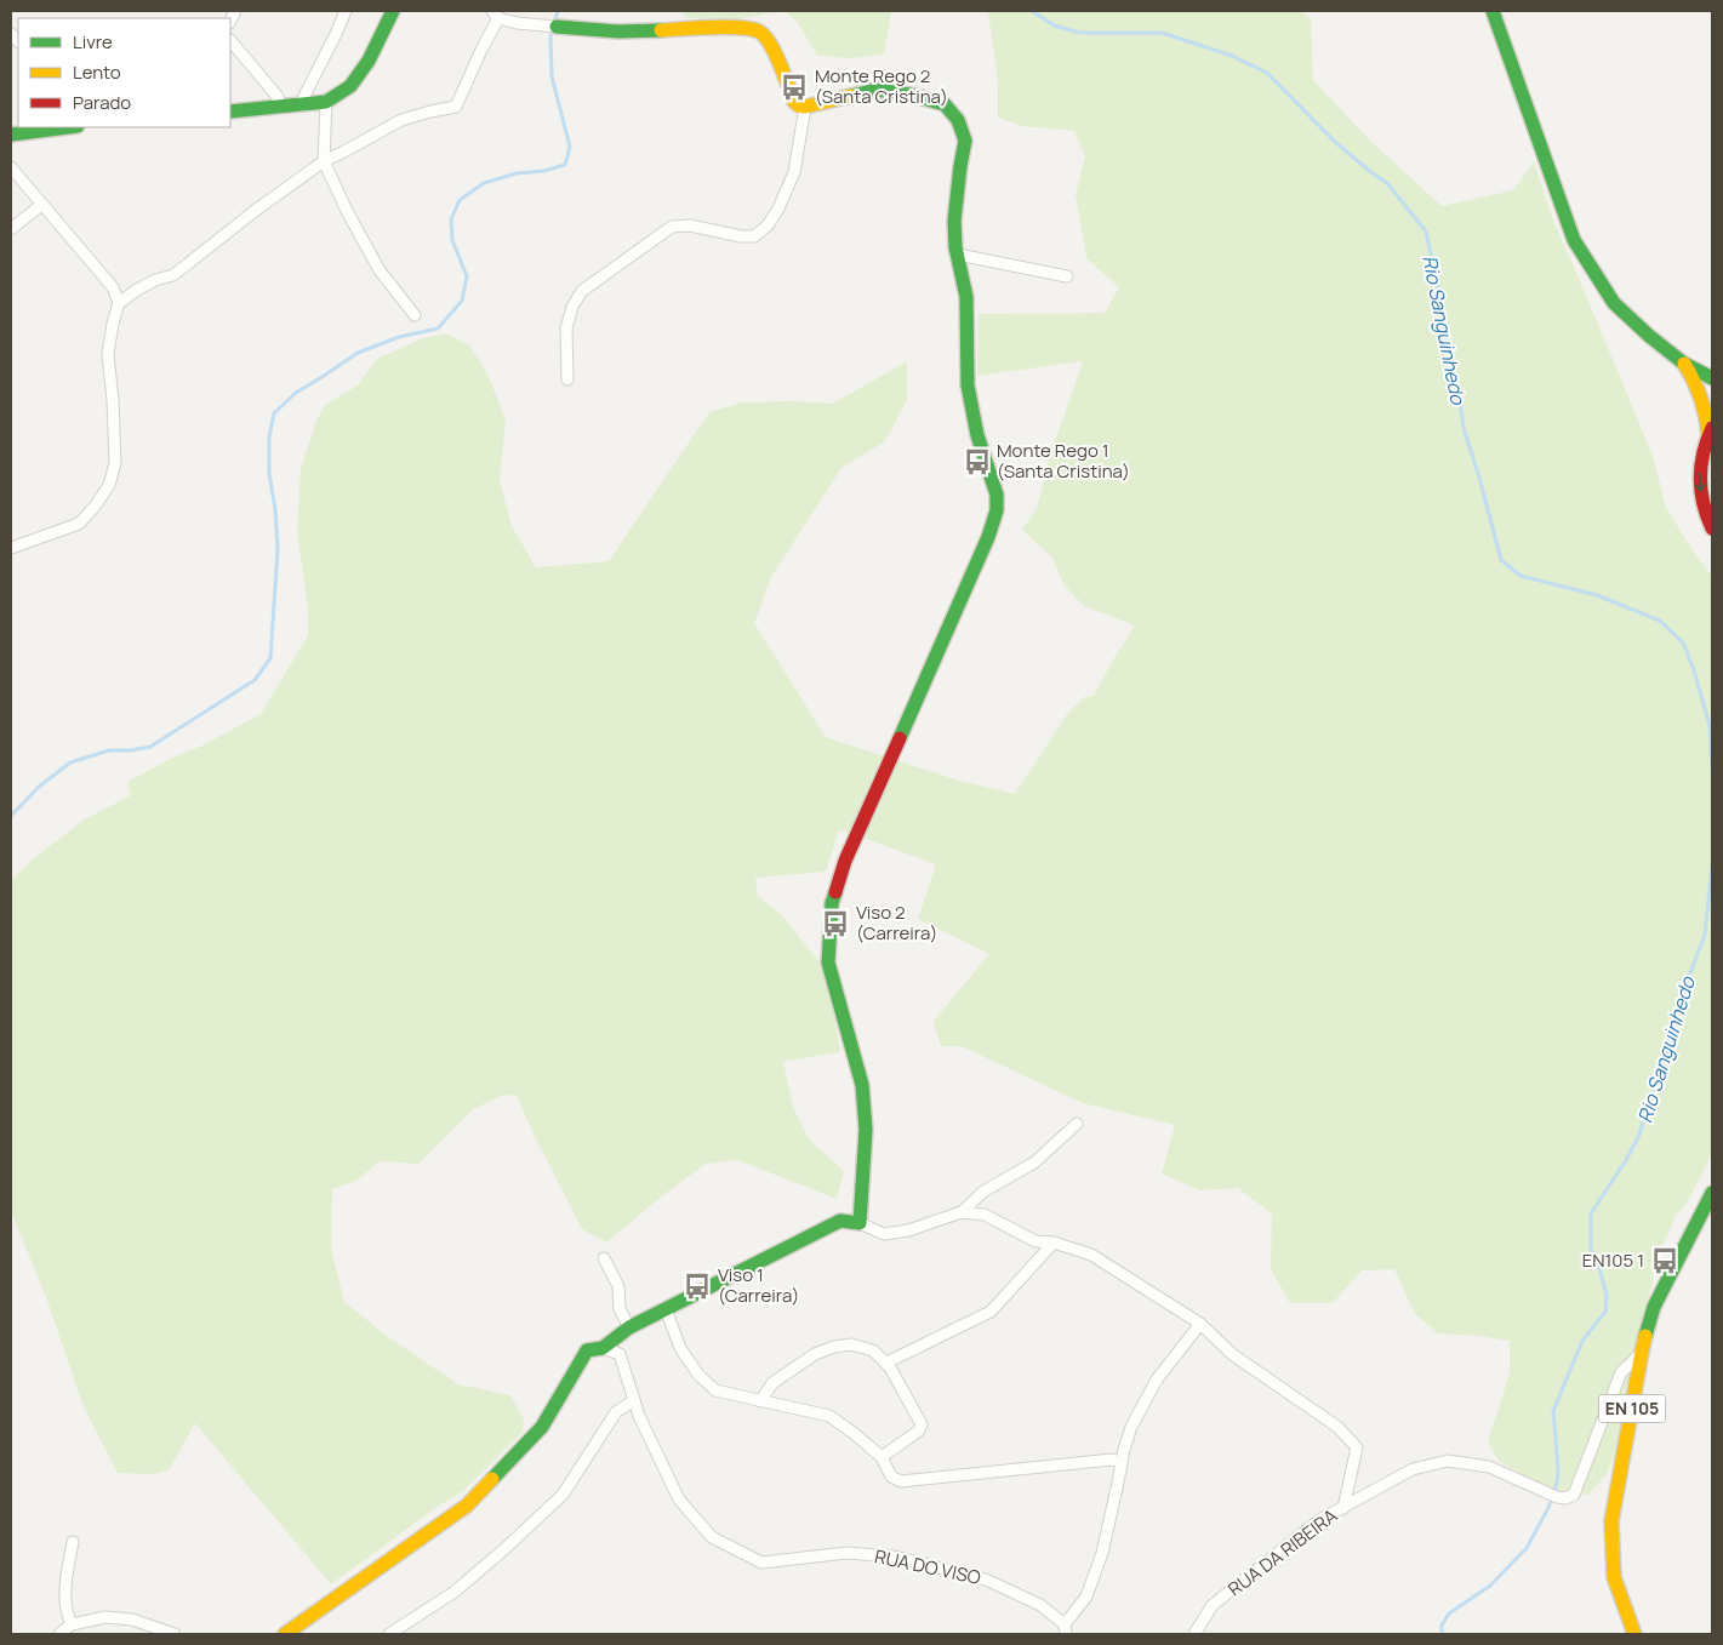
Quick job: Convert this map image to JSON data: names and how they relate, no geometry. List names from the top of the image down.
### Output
{
  "streets": {
    "street": ["EN 105", "RUA DA RIBEIRA", "RUA DO VISO"]
  },
  "crossings": [
    ["EN 105", "RUA DA RIBEIRA"]
  ],
  "water": ["Rio Sanguinhedo"],
  "places": {
    "bus stop": [
      "Monte Rego 2 (Santa Cristina)",
      "Monte Rego 1 (Santa Cristina)",
      "Viso 2 (Carreira)",
      "EN105 1",
      "Viso 1 (Carreira)"
    ]
  },
  "legend": ["Livre", "Lento", "Parado"]
}
